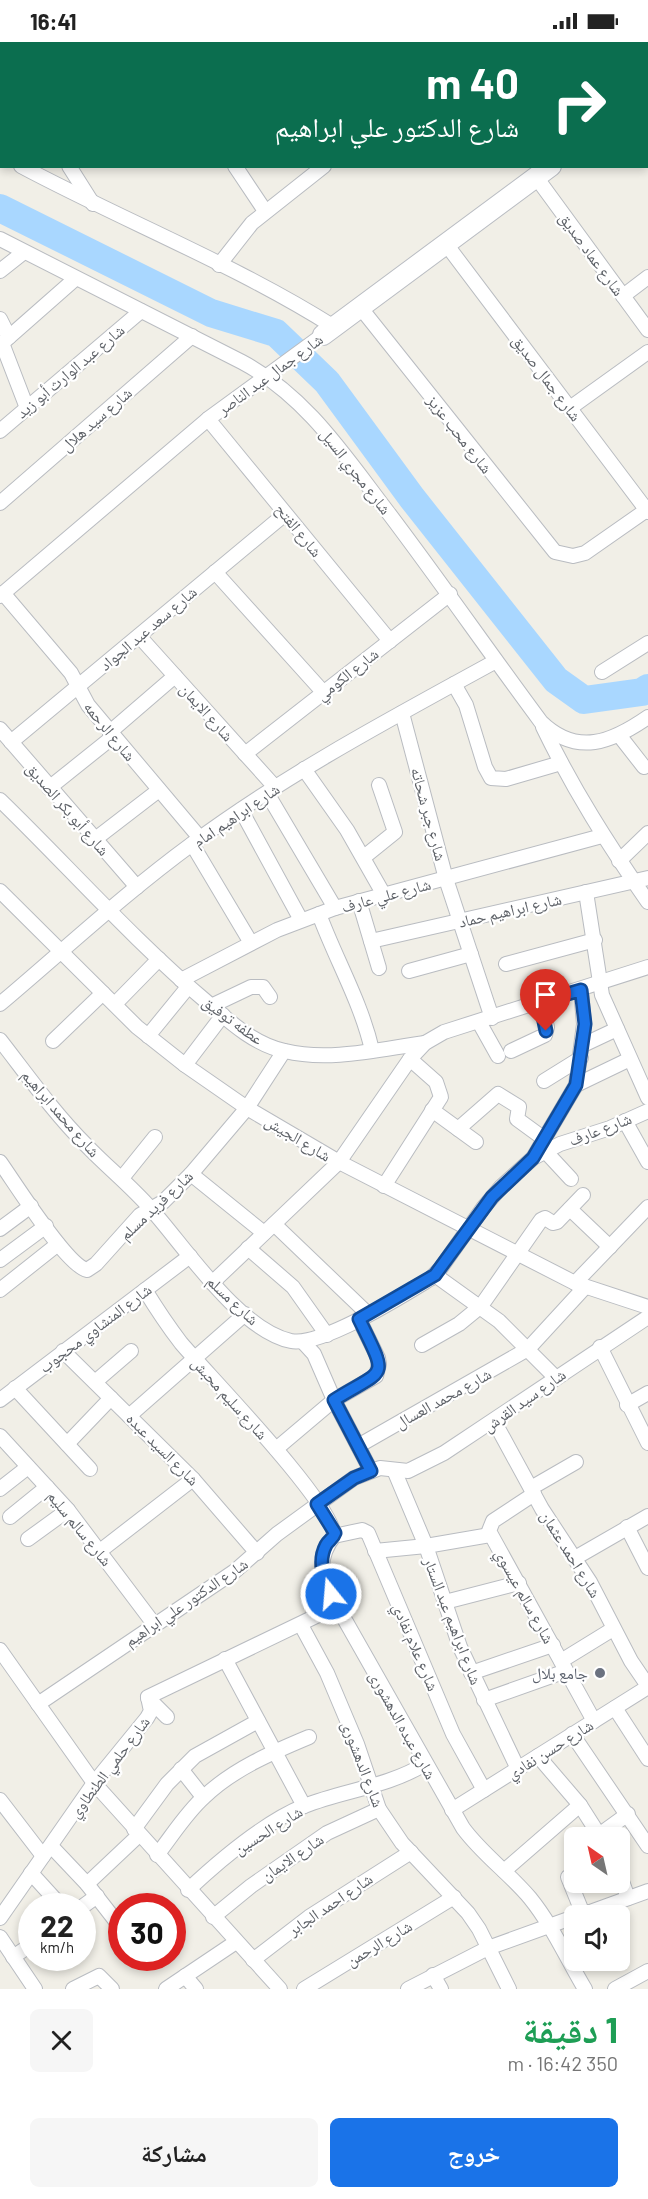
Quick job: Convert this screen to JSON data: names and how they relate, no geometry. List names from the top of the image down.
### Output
{
  "streets": {
    "street": [
      "شارع عماد صديق",
      "شارع عبد الوارث أبو زيد",
      "شارع جمال عبد الناصر",
      "شارع جمال صديق",
      "شارع سيد هلال",
      "شارع محب عزيز",
      "شارع مجري السيل",
      "شارع الفتح",
      "شارع سعد عبد الجواد",
      "شارع الكومي",
      "شارع الايمان",
      "شارع الرحمه",
      "شارع أبو بكر الصديق",
      "شارع جبر شحاته",
      "شارع ابراهيم امام",
      "شارع علي عارف",
      "شارع ابراهيم حماد",
      "عطفه توفيق",
      "شارع محمد ابراهيم",
      "شارع عارف",
      "شارع الجيش",
      "شارع فريد مسلم",
      "شارع مسلم",
      "شارع المنشاوي محجوب",
      "شارع سليم محبش",
      "شارع محمد العسال",
      "شارع سيد القرش",
      "شارع السيد عبده",
      "شارع سالم سليم",
      "شارع احمد عثمان",
      "شارع سالم عيسوي",
      "شارع الدكتور علي ابراهيم",
      "شارع ابراهيم عبد الستار",
      "شارع علام نفادي",
      "شارع عبده الدهشورى",
      "شارع حسن نفادي",
      "شارع الدهشورى",
      "شارع حلمي الطنطاوي",
      "شارع الحسين",
      "شارع احمد الجابر",
      "شارع الرحمن"
    ]
  },
  "crossings": [
    ["شارع عماد صديق", "شارع جمال عبد الناصر"],
    ["شارع عبد الوارث أبو زيد", "شارع مجري السيل"],
    ["شارع جمال عبد الناصر", "شارع جمال صديق"],
    ["شارع جمال عبد الناصر", "شارع محب عزيز"],
    ["شارع جمال عبد الناصر", "شارع مجري السيل"],
    ["شارع جمال عبد الناصر", "شارع الفتح"],
    ["شارع جمال عبد الناصر", "شارع الرحمه"],
    ["شارع جمال صديق", "شارع محب عزيز"],
    ["شارع سيد هلال", "شارع مجري السيل"],
    ["شارع مجري السيل", "شارع الكومي"],
    ["شارع مجري السيل", "شارع ابراهيم امام"],
    ["شارع الفتح", "شارع سعد عبد الجواد"],
    ["شارع الفتح", "شارع الكومي"],
    ["شارع سعد عبد الجواد", "شارع الايمان"],
    ["شارع سعد عبد الجواد", "شارع الرحمه"],
    ["شارع سعد عبد الجواد", "شارع أبو بكر الصديق"],
    ["شارع الكومي", "شارع الايمان"],
    ["شارع الايمان", "شارع ابراهيم امام"],
    ["شارع الايمان", "شارع علي عارف"],
    ["شارع الايمان", "شارع الدهشورى"],
    ["شارع الرحمه", "شارع ابراهيم امام"],
    ["شارع الرحمه", "شارع علي عارف"],
    ["شارع أبو بكر الصديق", "شارع ابراهيم امام"],
    ["شارع جبر شحاته", "شارع ابراهيم امام"],
    ["شارع جبر شحاته", "شارع علي عارف"],
    ["شارع جبر شحاته", "شارع ابراهيم حماد"],
    ["شارع ابراهيم امام", "عطفه توفيق"],
    ["شارع ابراهيم امام", "شارع الجيش"],
    ["شارع علي عارف", "عطفه توفيق"],
    ["شارع علي عارف", "شارع الجيش"],
    ["عطفه توفيق", "شارع فريد مسلم"],
    ["شارع محمد ابراهيم", "شارع فريد مسلم"],
    ["شارع محمد ابراهيم", "شارع مسلم"],
    ["شارع عارف", "شارع الجيش"],
    ["شارع عارف", "شارع مسلم"],
    ["شارع الجيش", "شارع فريد مسلم"],
    ["شارع الجيش", "شارع محمد العسال"],
    ["شارع فريد مسلم", "شارع مسلم"],
    ["شارع مسلم", "شارع المنشاوي محجوب"],
    ["شارع المنشاوي محجوب", "شارع سليم محبش"],
    ["شارع المنشاوي محجوب", "شارع السيد عبده"],
    ["شارع سليم محبش", "شارع الدكتور علي ابراهيم"],
    ["شارع سيد القرش", "شارع احمد عثمان"],
    ["شارع سيد القرش", "شارع الدكتور علي ابراهيم"],
    ["شارع سيد القرش", "شارع ابراهيم عبد الستار"],
    ["شارع السيد عبده", "شارع الدكتور علي ابراهيم"],
    ["شارع سالم سليم", "شارع الدكتور علي ابراهيم"],
    ["شارع احمد عثمان", "شارع حسن نفادي"],
    ["شارع سالم عيسوي", "شارع حسن نفادي"],
    ["شارع الدكتور علي ابراهيم", "شارع ابراهيم عبد الستار"],
    ["شارع ابراهيم عبد الستار", "شارع حسن نفادي"],
    ["شارع علام نفادي", "شارع عبده الدهشورى"],
    ["شارع علام نفادي", "شارع حسن نفادي"],
    ["شارع عبده الدهشورى", "شارع حسن نفادي"],
    ["شارع عبده الدهشورى", "شارع حلمي الطنطاوي"],
    ["شارع عبده الدهشورى", "شارع الحسين"],
    ["شارع الدهشورى", "شارع حلمي الطنطاوي"],
    ["شارع الدهشورى", "شارع الحسين"],
    ["شارع الدهشورى", "شارع احمد الجابر"],
    ["شارع الدهشورى", "شارع الرحمن"]
  ],
  "places": ["جامع بلال"],
  "north": "top left",
  "page": {
    "status": "16:41",
    "turn": ["40 m", "شارع الدكتور علي ابراهيم"],
    "speed": "22 km/h",
    "limit": "30",
    "heading": ["1 دقيقة", "350 m · 16:42"],
    "buttons": ["خروج", "مشاركة"]
  }
}
